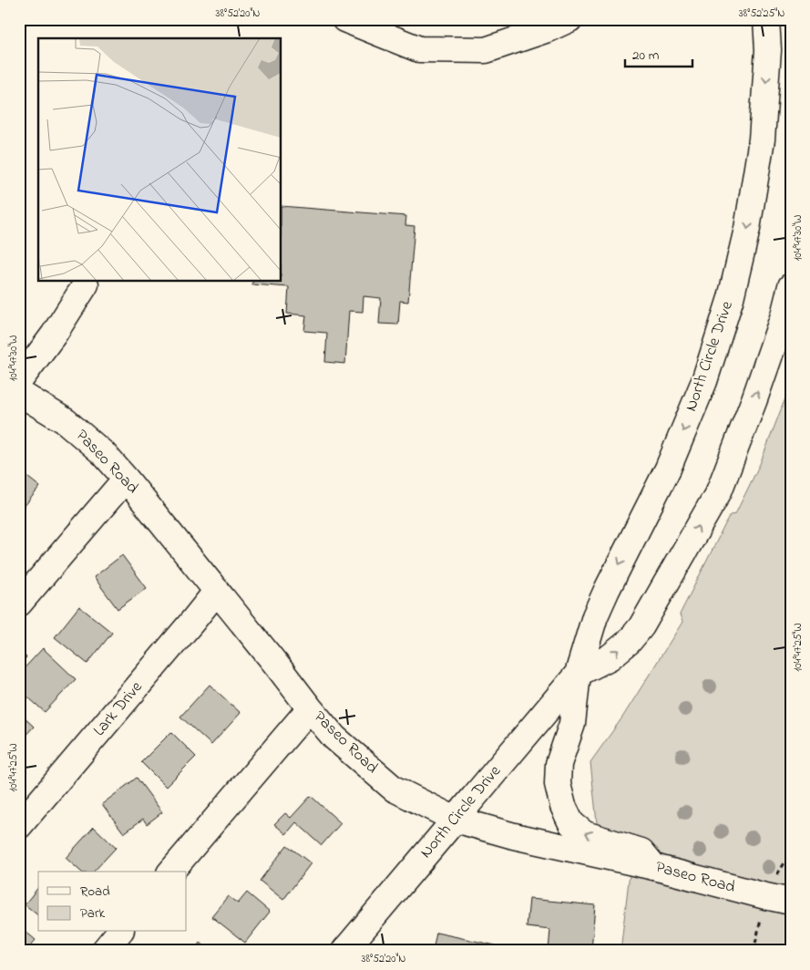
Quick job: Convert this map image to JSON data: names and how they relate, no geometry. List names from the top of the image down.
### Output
{
  "streets": {
    "main road": ["North Circle Drive", "Paseo Road", "Lark Drive"]
  },
  "crossings": [
    ["North Circle Drive", "Paseo Road"],
    ["Paseo Road", "Lark Drive"]
  ],
  "legend": ["Road", "Park"],
  "scale_bar": "20 m",
  "coordinates": [
    "38°52'20\"N",
    "38°52'25\"N",
    "104°47'30\"W",
    "104°47'25\"W"
  ]
}
